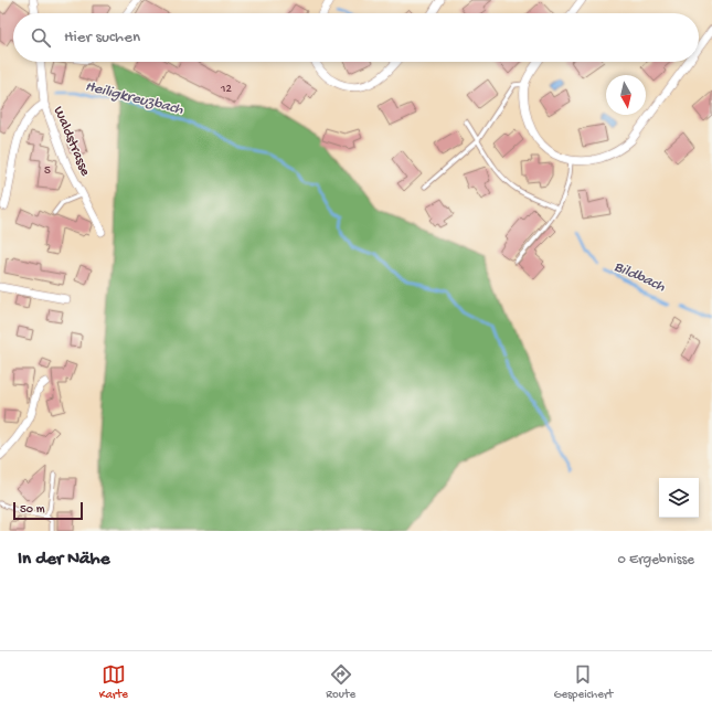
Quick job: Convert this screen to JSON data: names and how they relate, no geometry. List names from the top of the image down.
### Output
{
  "streets": {
    "street": ["Waldstrasse"]
  },
  "water": ["Heiligkreuzbach", "Bildbach"],
  "house_numbers": ["12", "5"],
  "scale_bar": "50 m",
  "north": "bottom",
  "page": {
    "search": "Hier suchen",
    "scale": "50 m",
    "heading": ["In der Nähe", "0 Ergebnisse"],
    "nav": ["Karte", "Route", "Gespeichert"]
  }
}
